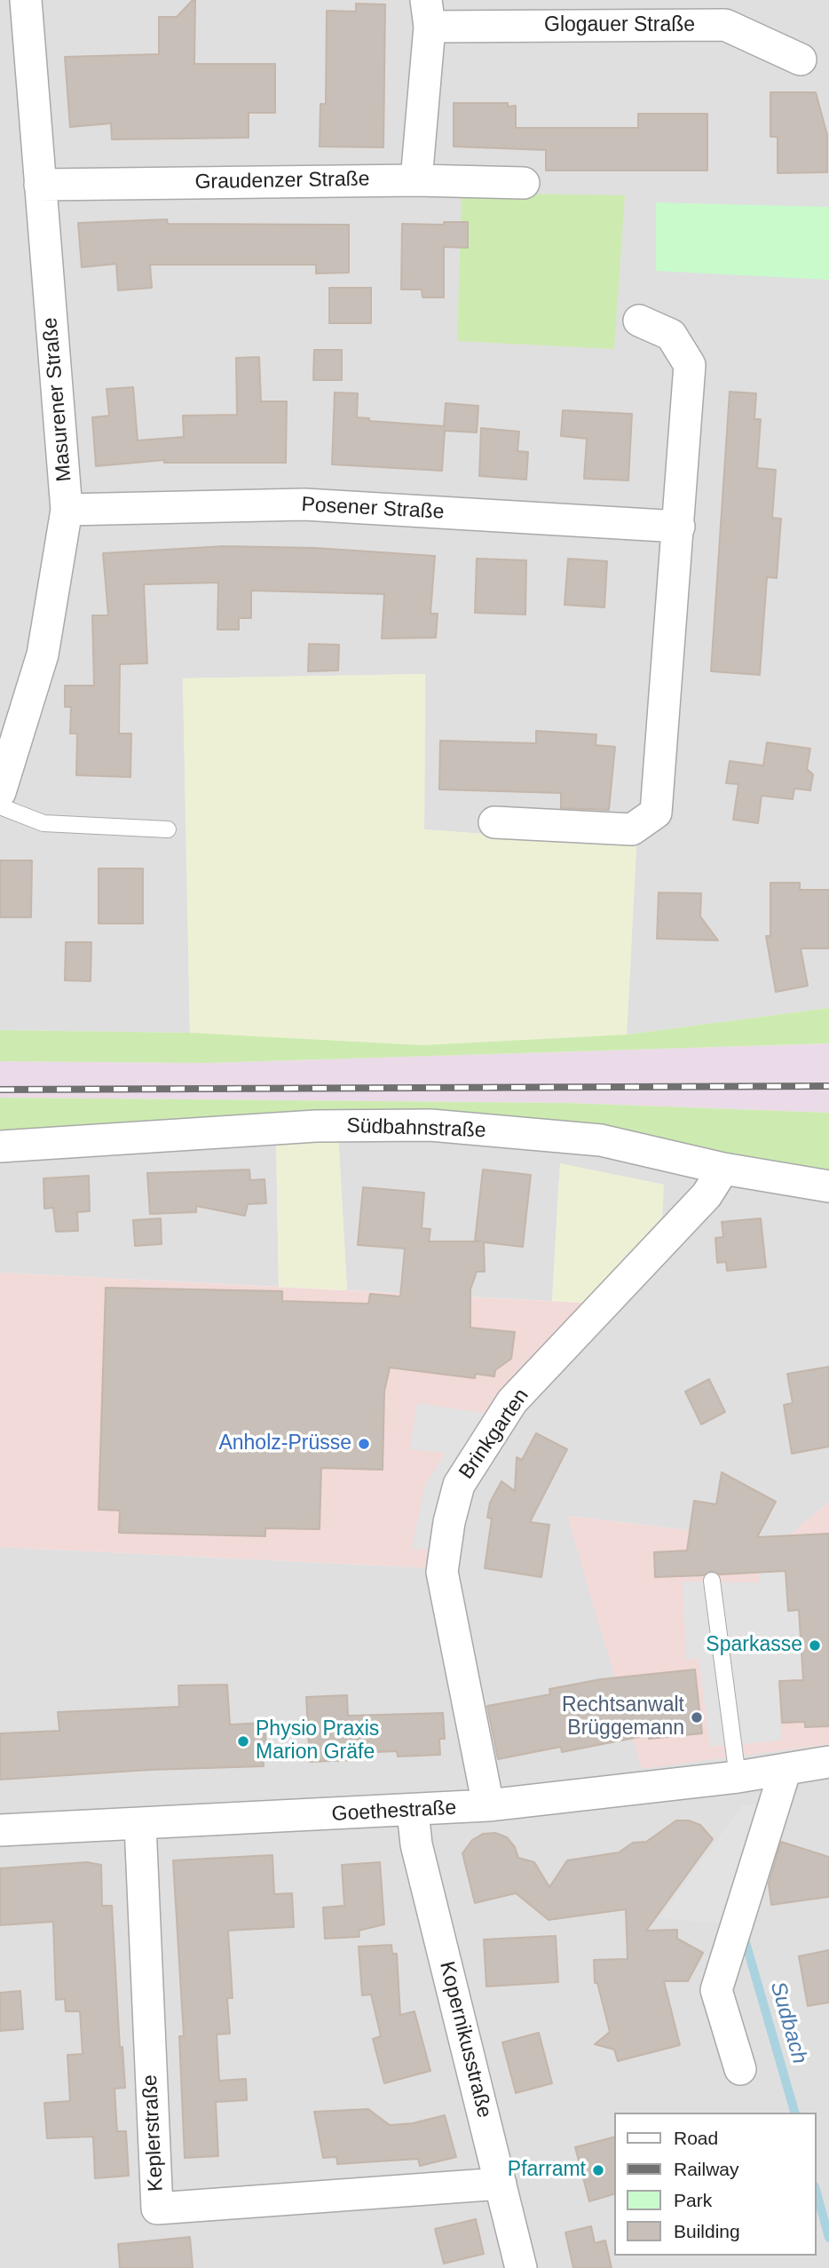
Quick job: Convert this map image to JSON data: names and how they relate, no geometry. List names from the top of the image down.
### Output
{
  "streets": {
    "street": [
      "Glogauer Straße",
      "Graudenzer Straße",
      "Masurener Straße",
      "Posener Straße",
      "Südbahnstraße",
      "Brinkgarten",
      "Goethestraße",
      "Kopernikusstraße",
      "Keplerstraße"
    ]
  },
  "crossings": [
    ["Glogauer Straße", "Graudenzer Straße"],
    ["Graudenzer Straße", "Masurener Straße"],
    ["Masurener Straße", "Posener Straße"],
    ["Südbahnstraße", "Brinkgarten"],
    ["Brinkgarten", "Goethestraße"],
    ["Goethestraße", "Kopernikusstraße"],
    ["Goethestraße", "Keplerstraße"],
    ["Kopernikusstraße", "Keplerstraße"]
  ],
  "water": ["Sudbach"],
  "places": [
    "Anholz-Prüsse",
    "Sparkasse",
    "Rechtsanwalt Brüggemann",
    "Physio Praxis Marion Gräfe",
    "Pfarramt"
  ],
  "legend": [
    "Road",
    "Railway",
    "Park",
    "Building"
  ]
}
